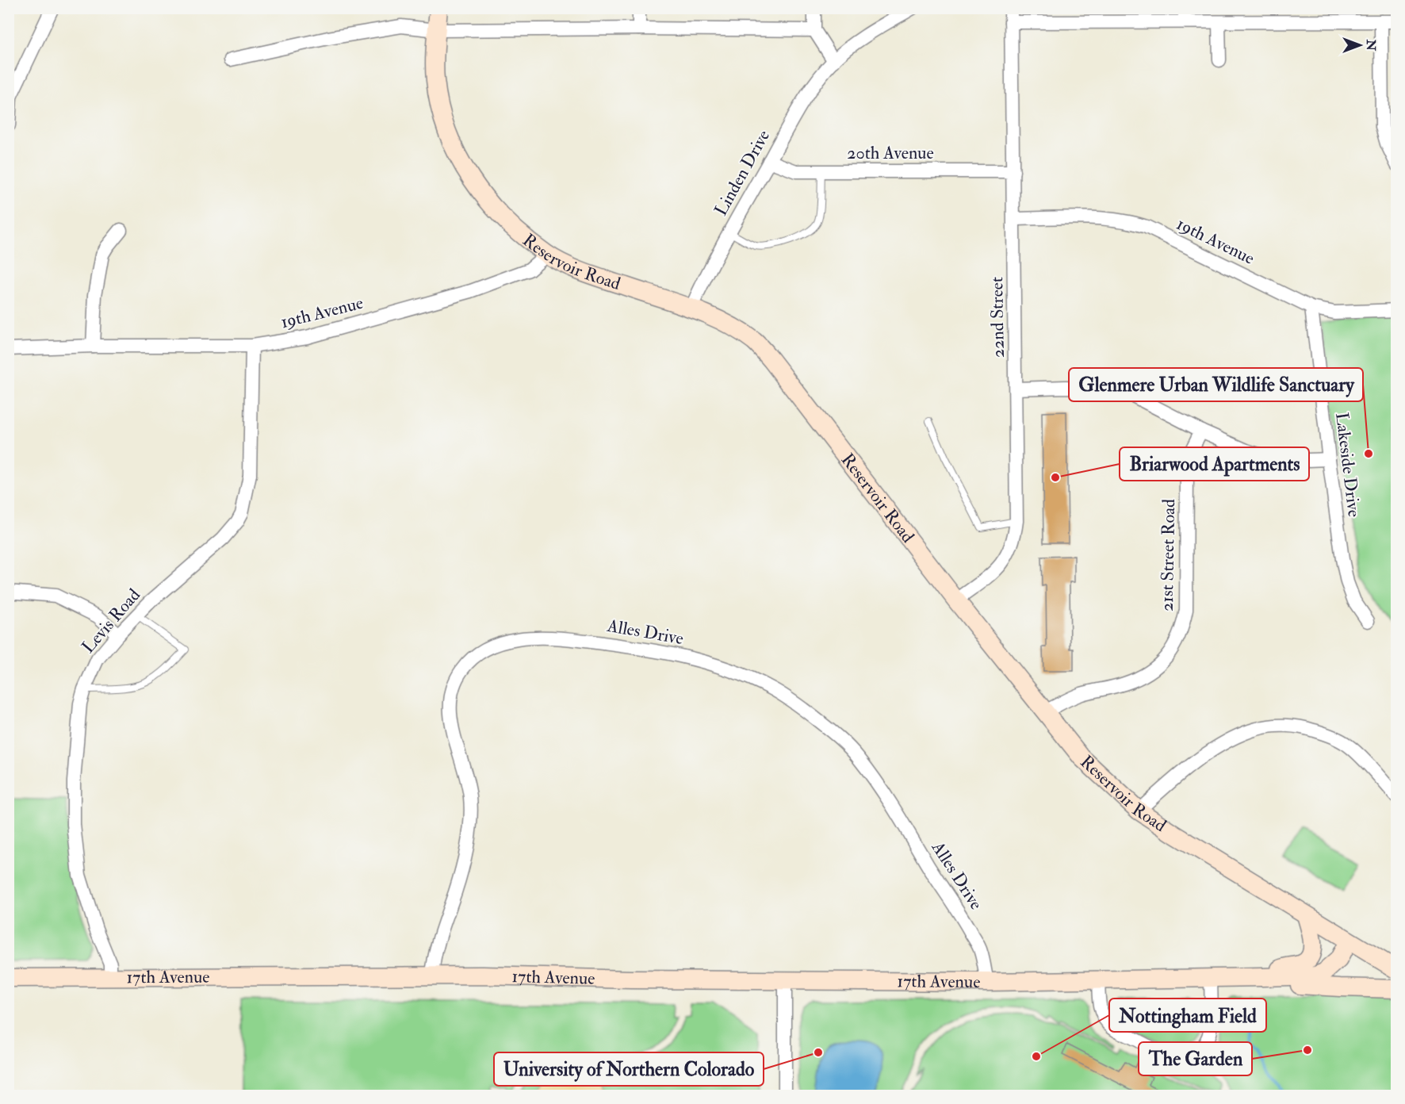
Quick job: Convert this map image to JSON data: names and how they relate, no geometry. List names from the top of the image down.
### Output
{
  "streets": {
    "street": [
      "20th Avenue",
      "Linden Drive",
      "19th Avenue",
      "Reservoir Road",
      "22nd Street",
      "Lakeside Drive",
      "21st Street Road",
      "Levis Road",
      "Alles Drive",
      "17th Avenue"
    ]
  },
  "crossings": [
    ["20th Avenue", "Linden Drive"],
    ["20th Avenue", "22nd Street"],
    ["Linden Drive", "Reservoir Road"],
    ["19th Avenue", "Reservoir Road"],
    ["19th Avenue", "22nd Street"],
    ["19th Avenue", "Lakeside Drive"],
    ["19th Avenue", "Levis Road"],
    ["Reservoir Road", "22nd Street"],
    ["Reservoir Road", "21st Street Road"],
    ["Reservoir Road", "17th Avenue"],
    ["Levis Road", "17th Avenue"],
    ["Alles Drive", "17th Avenue"]
  ],
  "places": [
    "Glenmere Urban Wildlife Sanctuary",
    "Briarwood Apartments",
    "The Garden",
    "University of Northern Colorado",
    "Nottingham Field"
  ],
  "north": "right"
}
